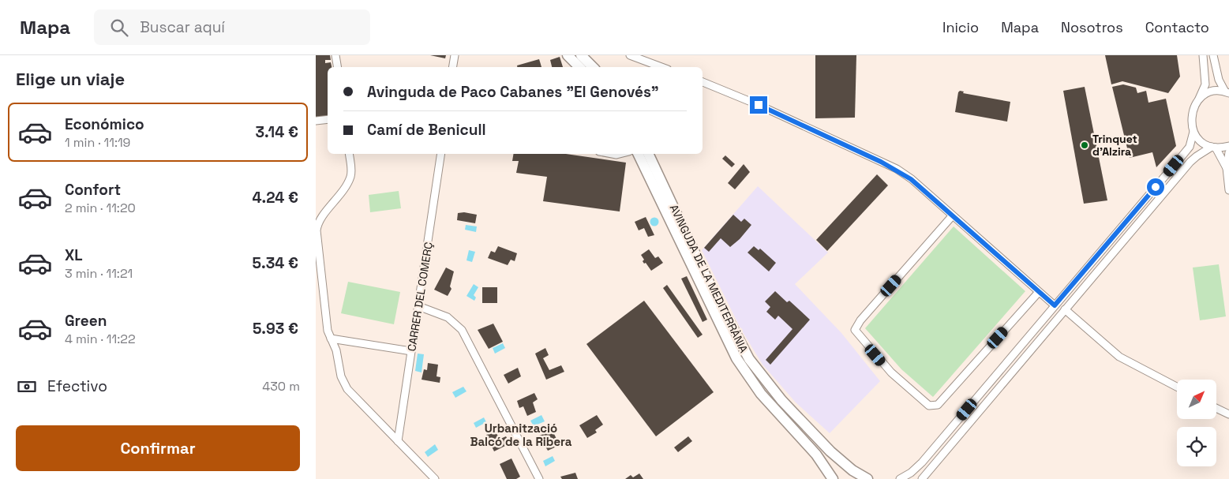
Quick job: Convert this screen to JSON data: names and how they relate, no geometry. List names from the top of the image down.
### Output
{
  "streets": {
    "main road": ["AVINGUDA DE LA MEDITERRÀNIA"],
    "street": ["CARRER DEL COMERÇ"]
  },
  "districts": ["Urbanització Balcó de la Ribera"],
  "places": ["Trinquet d'Alzira"],
  "north": "top right",
  "page": {
    "header": "Mapa",
    "search": "Buscar aquí",
    "nav": [
      "Inicio",
      "Mapa",
      "Nosotros",
      "Contacto"
    ],
    "heading": "Elige un viaje",
    "banner": ["Avinguda de Paco Cabanes \"El Genovés\"", "Camí de Benicull"],
    "list": [
      {
        "name": "Económico",
        "note": "1 min · 11:19",
        "value": "3.14 €"
      },
      {
        "name": "Confort",
        "note": "2 min · 11:20",
        "value": "4.24 €"
      },
      {
        "name": "XL",
        "note": "3 min · 11:21",
        "value": "5.34 €"
      },
      {
        "name": "Green",
        "note": "4 min · 11:22",
        "value": "5.93 €"
      }
    ],
    "pay": ["Efectivo", "430 m"],
    "buttons": "Confirmar"
  }
}
